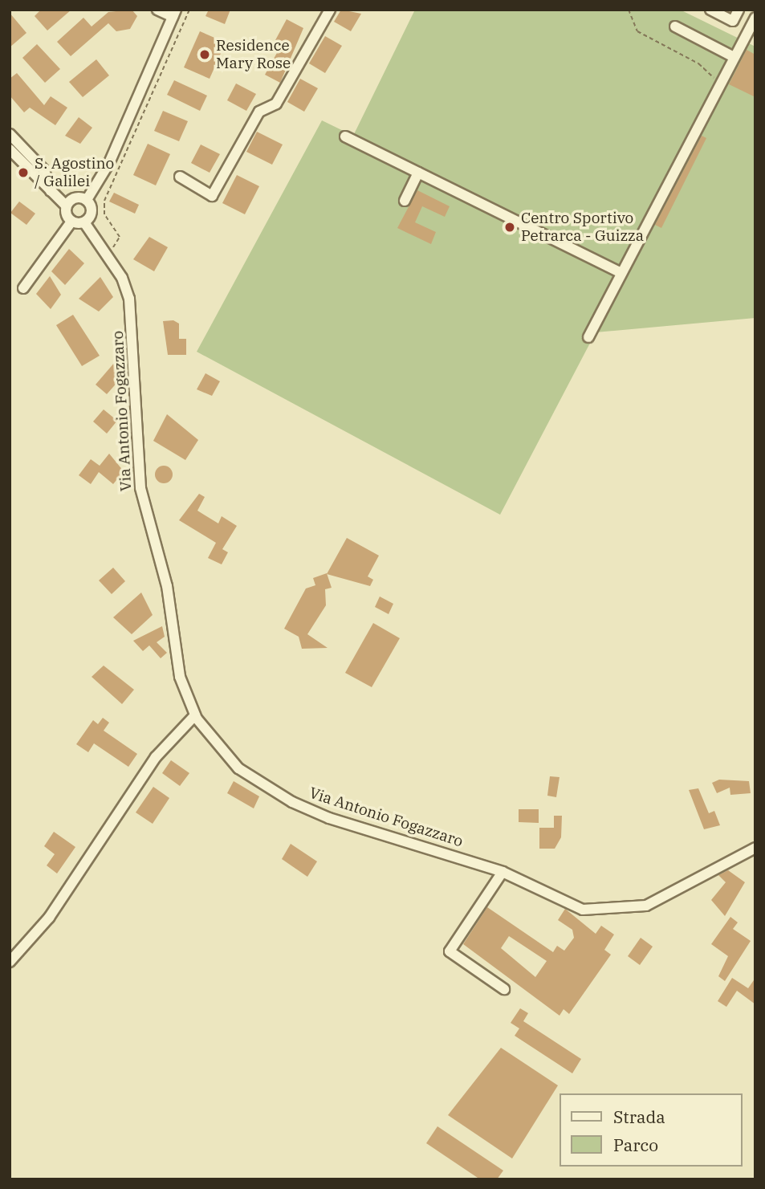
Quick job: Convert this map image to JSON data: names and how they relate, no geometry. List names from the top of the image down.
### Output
{
  "streets": {
    "street": ["Via Antonio Fogazzaro"]
  },
  "places": ["Residence Mary Rose", "S. Agostino / Galilei", "Centro Sportivo Petrarca - Guizza"],
  "legend": ["Strada", "Parco"]
}
